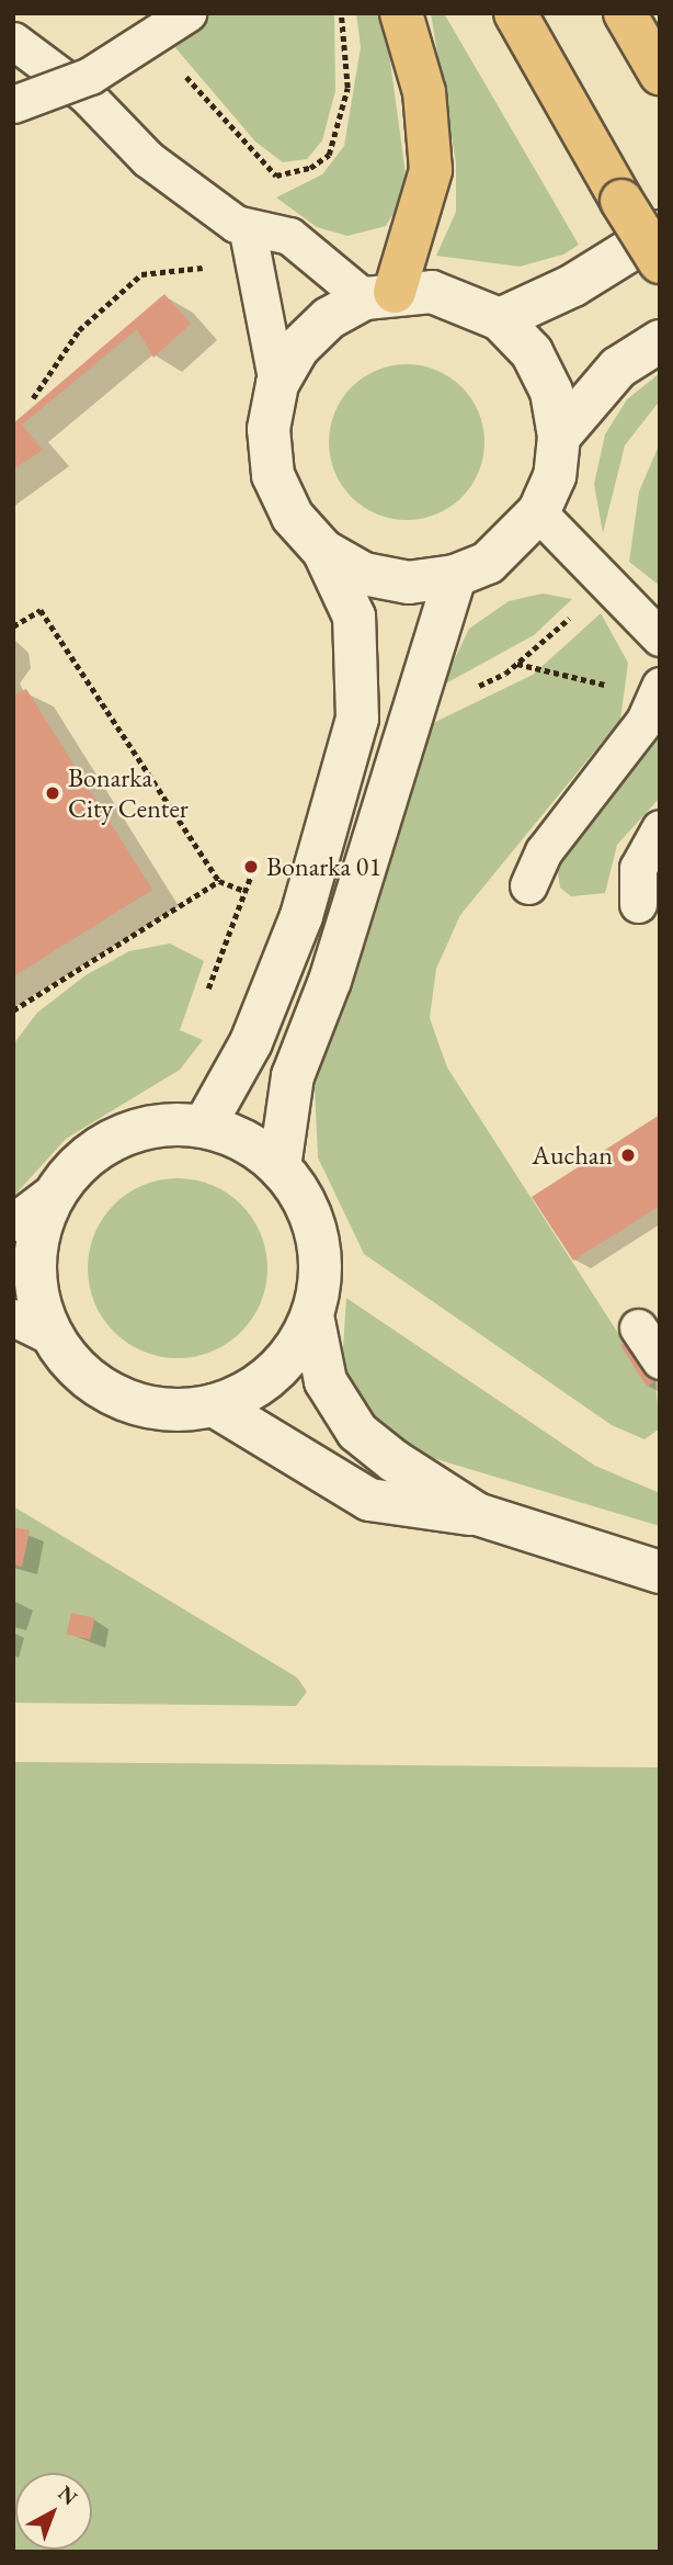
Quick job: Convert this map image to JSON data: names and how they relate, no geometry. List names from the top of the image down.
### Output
{
  "places": ["Bonarka City Center", "Bonarka 01", "Auchan"],
  "north": "top right"
}
